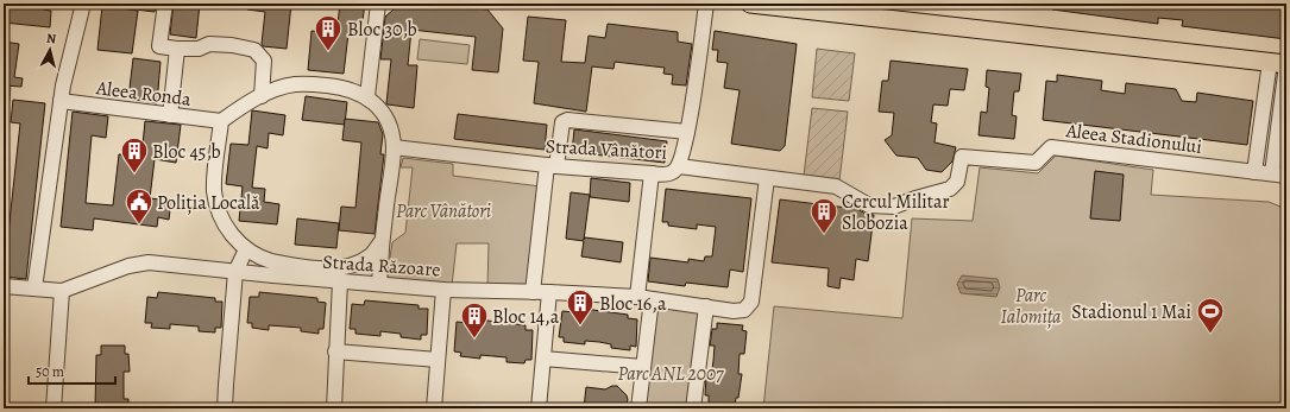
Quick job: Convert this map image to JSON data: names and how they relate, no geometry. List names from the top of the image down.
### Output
{
  "streets": {
    "street": [
      "Aleea Ronda",
      "Aleea Stadionului",
      "Strada Vânători",
      "Strada Răzoare"
    ]
  },
  "crossings": [
    ["Aleea Stadionului", "Strada Vânători"],
    ["Aleea Stadionului", "Strada Răzoare"]
  ],
  "parks": ["Parc Vânători", "Parc Ialomița", "Parc ANL 2007"],
  "places": {
    "building": [
      "Bloc 30,b",
      "Bloc 45,b",
      "Cercul Militar Slobozia",
      "Bloc 16,a",
      "Bloc 14,a"
    ],
    "public building": ["Poliția Locală"],
    "sports": ["Stadionul 1 Mai"]
  },
  "scale_bar": "50 m",
  "north": "top"
}
